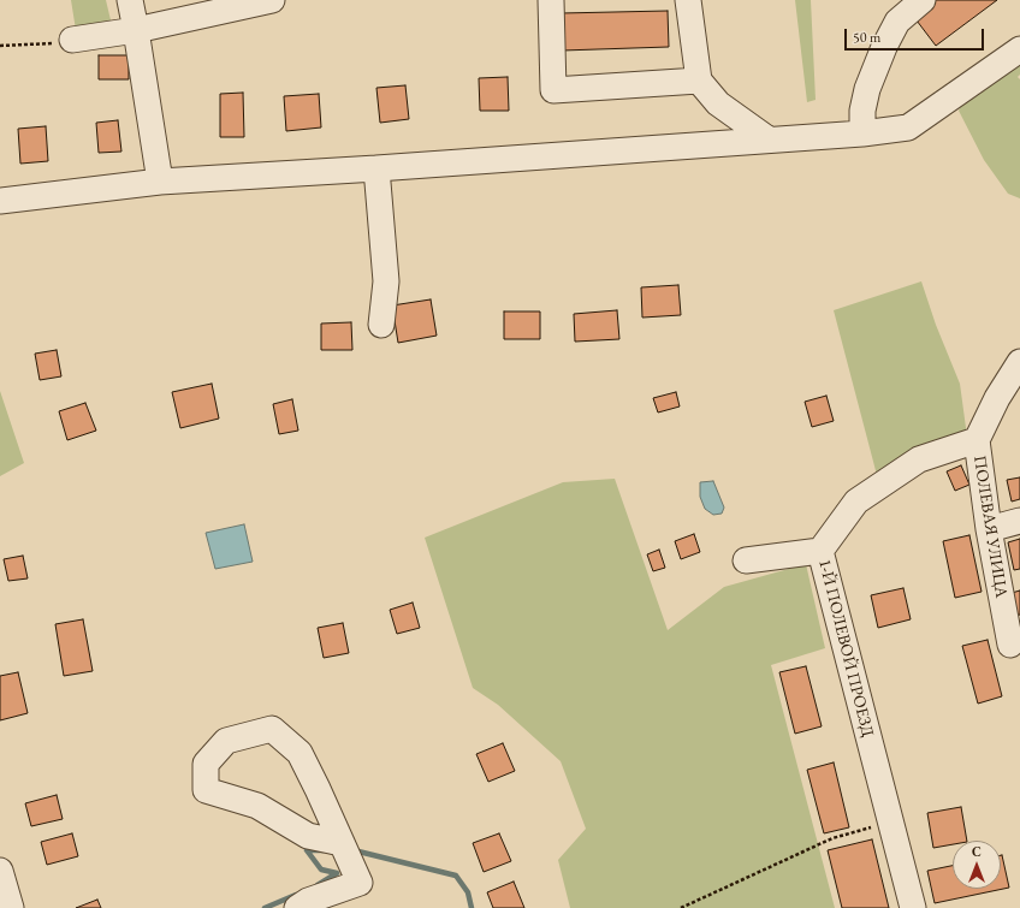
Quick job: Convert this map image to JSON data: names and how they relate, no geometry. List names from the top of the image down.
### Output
{
  "streets": {
    "street": ["ПОЛЕВАЯ УЛИЦА", "1-Й ПОЛЕВОЙ ПРОЕЗД"]
  },
  "crossings": [
    ["ПОЛЕВАЯ УЛИЦА", "1-Й ПОЛЕВОЙ ПРОЕЗД"]
  ],
  "scale_bar": "50 m",
  "north": "top"
}
